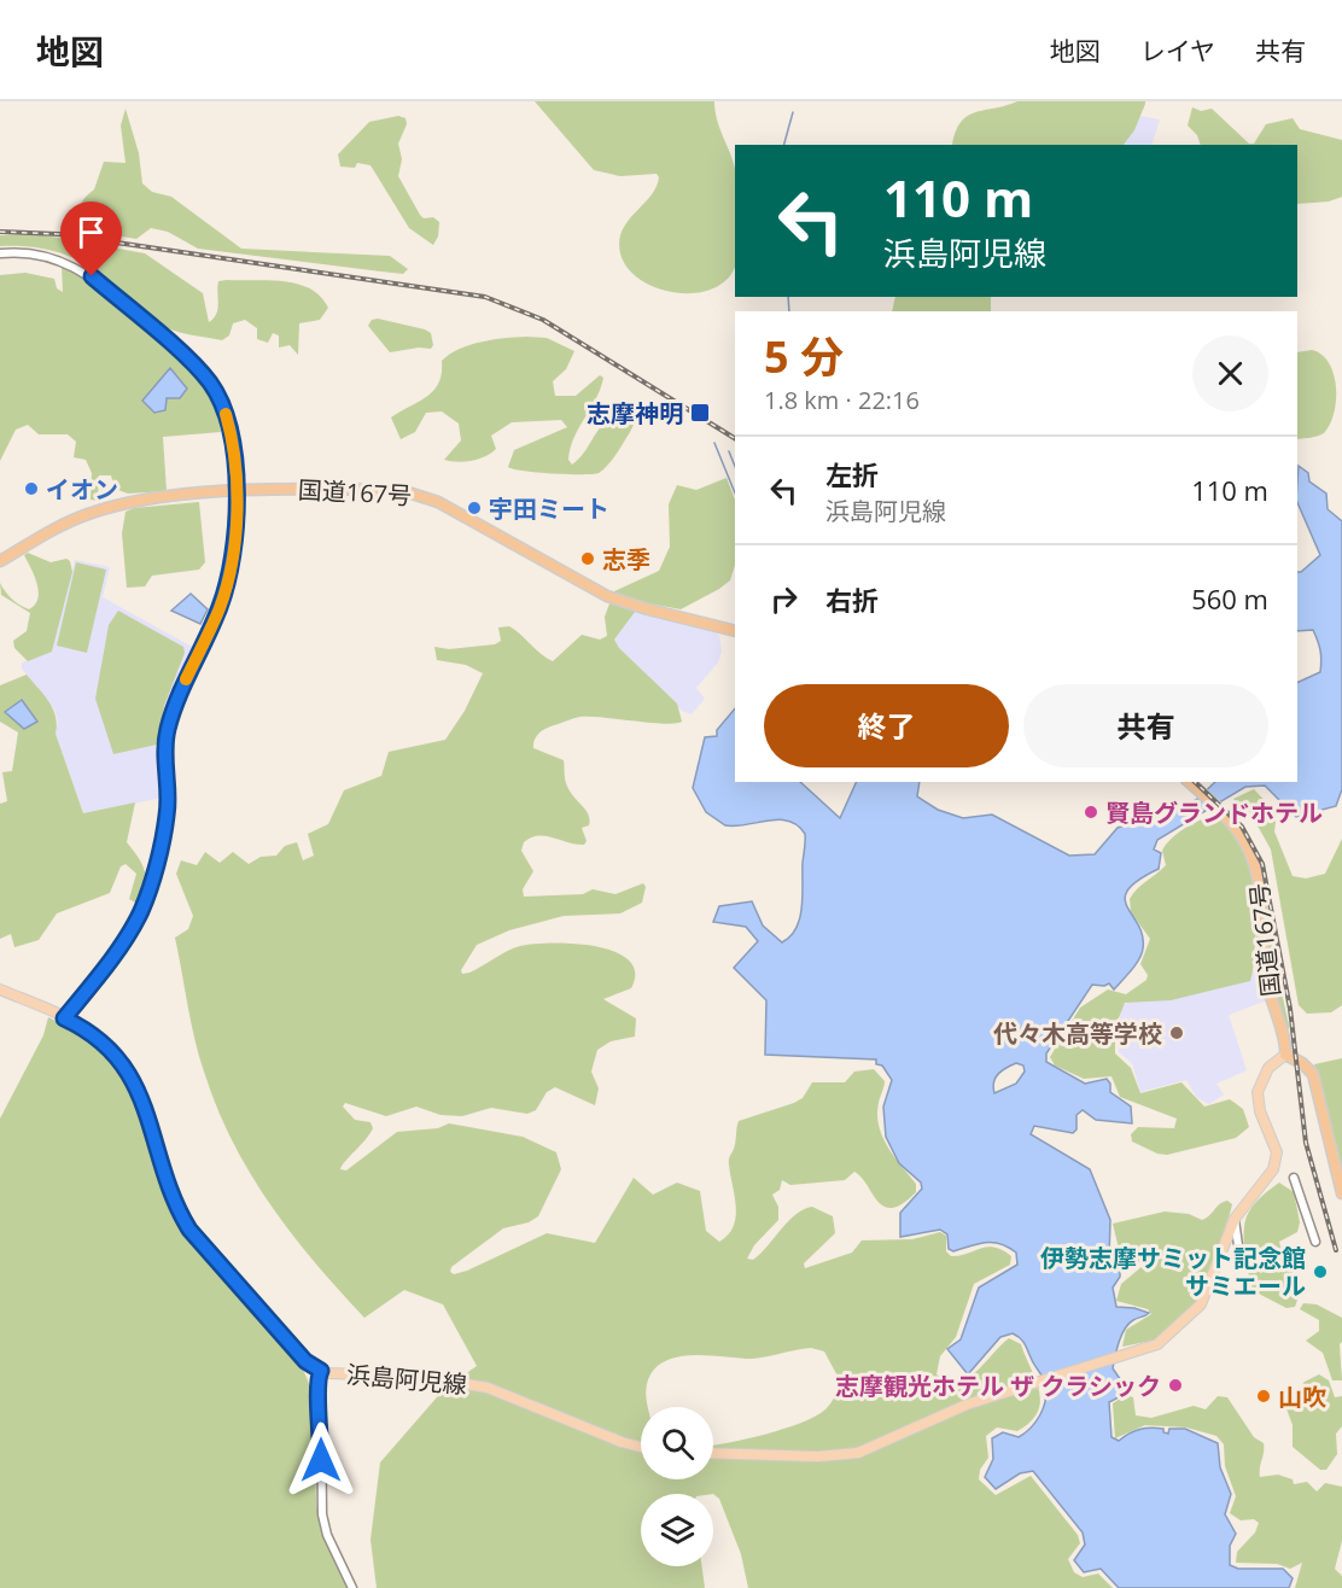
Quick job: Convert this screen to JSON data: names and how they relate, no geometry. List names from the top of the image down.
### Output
{
  "streets": {
    "highway": ["国道167号"],
    "main road": ["浜島阿児線"]
  },
  "places": {
    "transit": ["志摩神明"],
    "other": [
      "イオン",
      "宇田ミート",
      "志季",
      "賢島グランドホテル",
      "代々木高等学校",
      "伊勢志摩サミット記念館 サミエール",
      "志摩観光ホテル ザ クラシック",
      "山吹"
    ]
  },
  "page": {
    "header": "地図",
    "nav": ["地図", "レイヤ", "共有"],
    "turn": ["110 m", "浜島阿児線"],
    "heading": ["5 分", "1.8 km · 22:16"],
    "list": [
      {
        "name": "左折",
        "note": "浜島阿児線",
        "value": "110 m"
      },
      {
        "name": "右折",
        "value": "560 m"
      }
    ],
    "buttons": ["終了", "共有"]
  }
}
